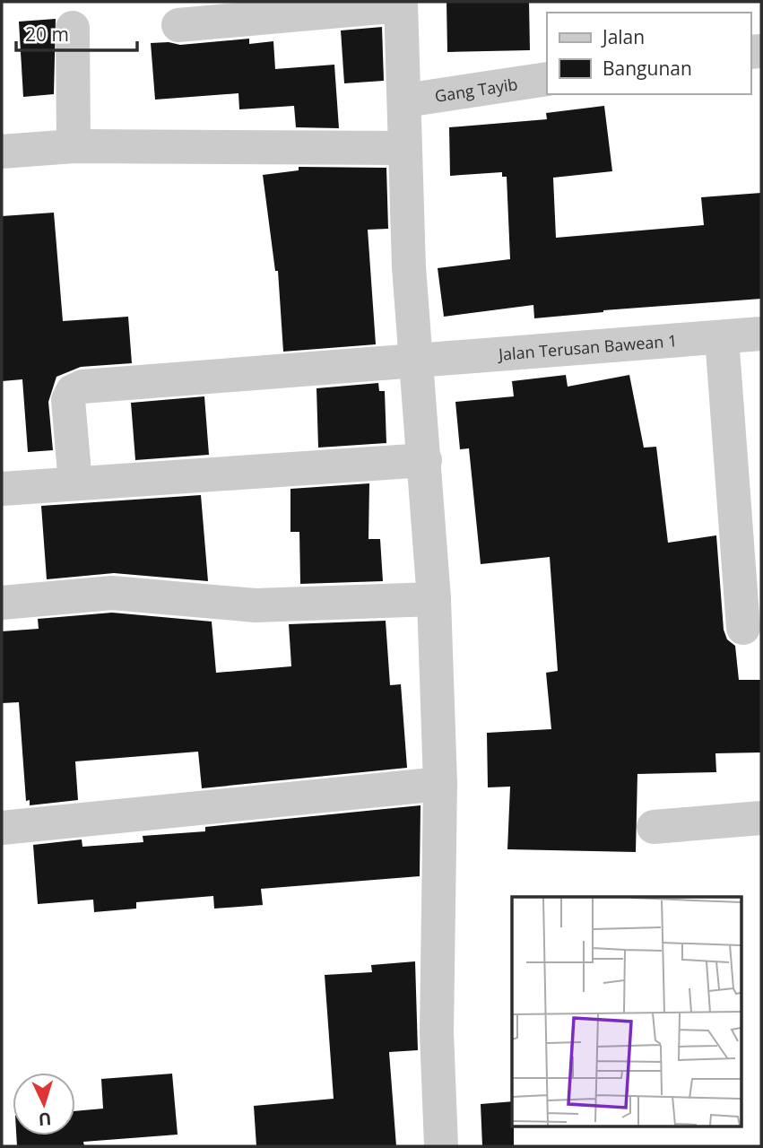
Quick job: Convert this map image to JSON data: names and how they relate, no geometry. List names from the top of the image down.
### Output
{
  "streets": {
    "street": ["Gang Tayib", "Jalan Terusan Bawean 1"]
  },
  "legend": ["Jalan", "Bangunan"],
  "scale_bar": "20 m",
  "north": "bottom"
}
